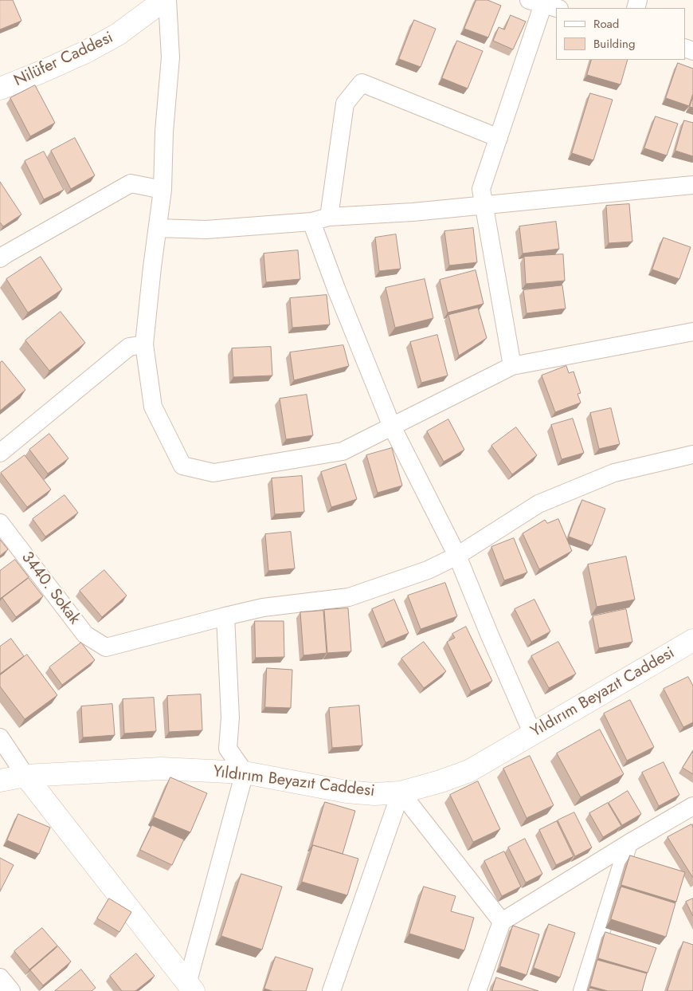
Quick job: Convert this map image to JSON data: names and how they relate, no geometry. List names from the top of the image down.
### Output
{
  "streets": {
    "main road": ["Nilüfer Caddesi", "Yıldırım Beyazıt Caddesi"],
    "street": ["3440. Sokak"]
  },
  "legend": ["Road", "Building"]
}
